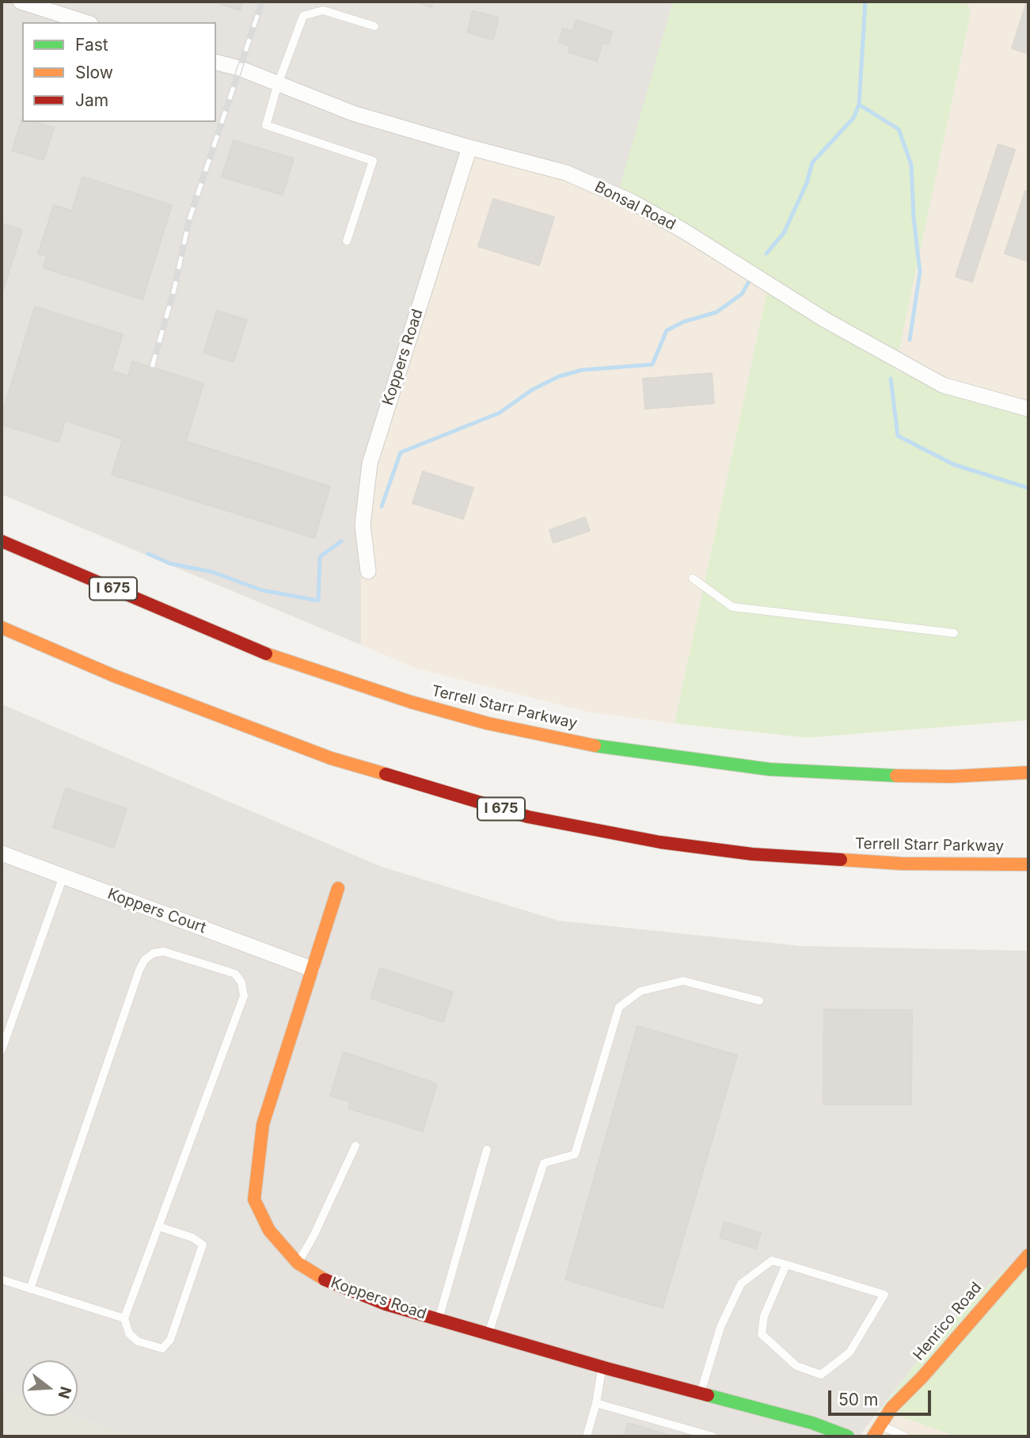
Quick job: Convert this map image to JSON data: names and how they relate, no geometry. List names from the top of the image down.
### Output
{
  "streets": {
    "main road": [
      "Koppers Road",
      "I 675",
      "Terrell Starr Parkway",
      "Henrico Road"
    ],
    "street": ["Bonsal Road", "Koppers Court"]
  },
  "crossings": [
    ["Bonsal Road", "Koppers Road"],
    ["Koppers Road", "Koppers Court"]
  ],
  "legend": ["Fast", "Slow", "Jam"],
  "scale_bar": "50 m",
  "north": "right"
}
